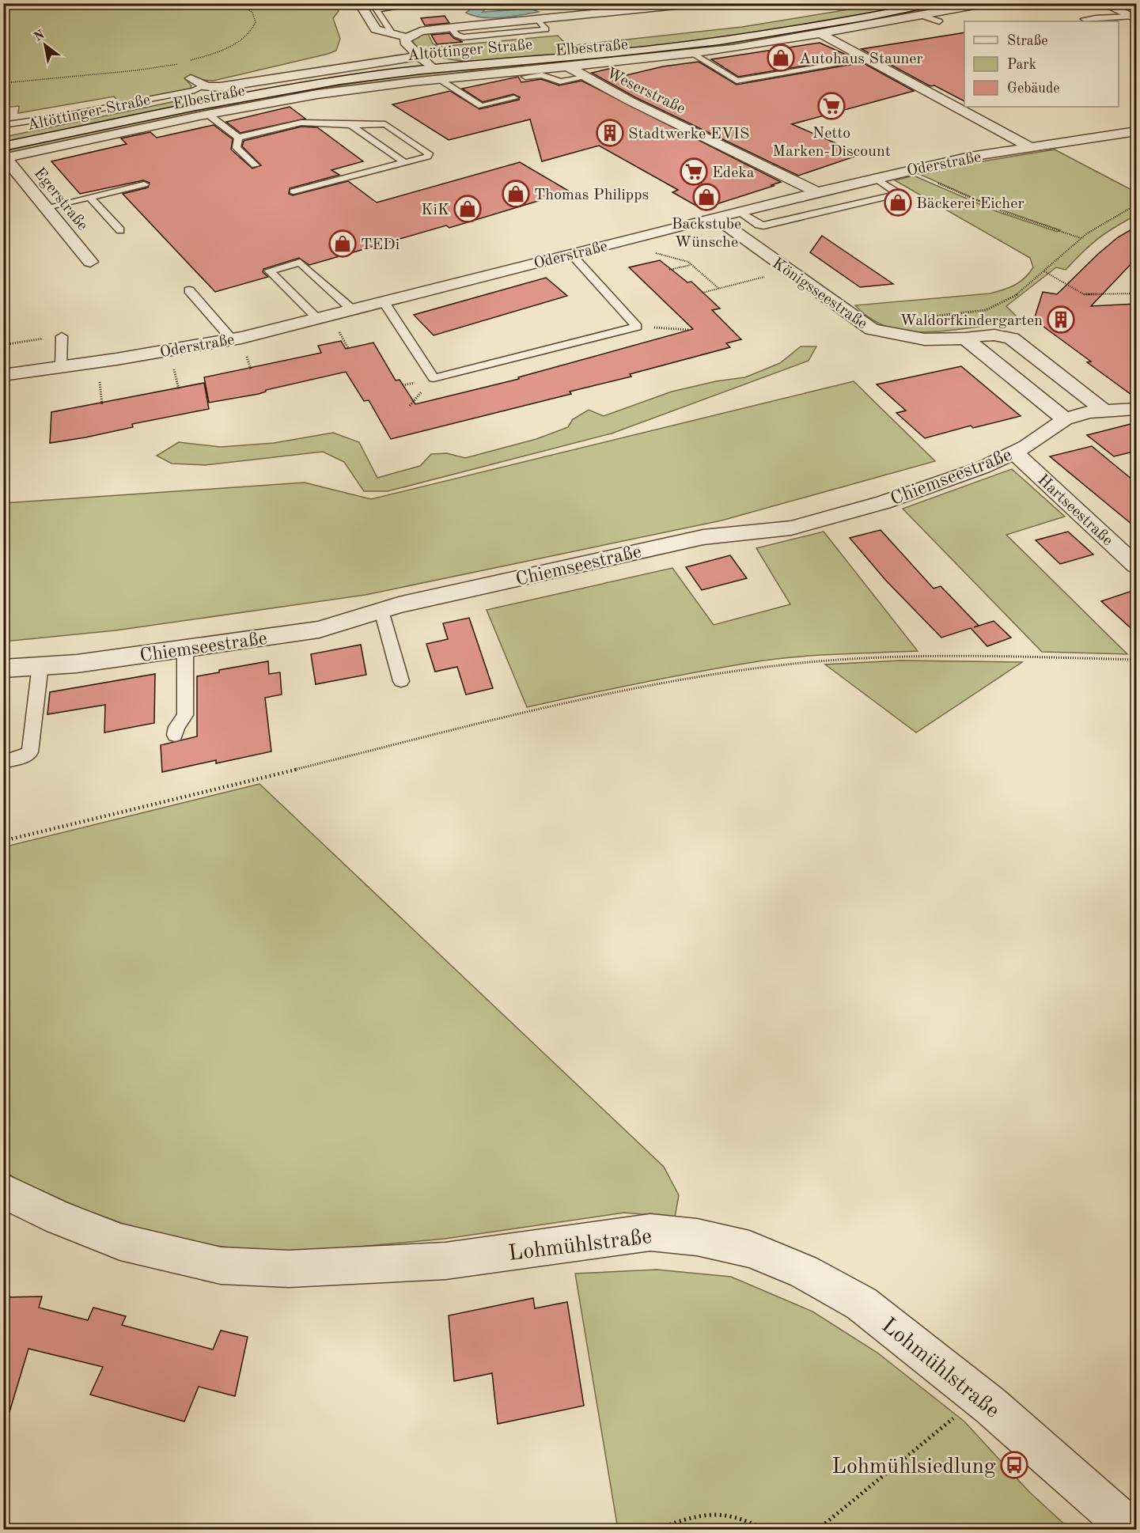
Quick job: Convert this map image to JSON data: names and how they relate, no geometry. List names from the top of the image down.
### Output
{
  "streets": {
    "street": [
      "Elbestraße",
      "Altöttinger Straße",
      "Weserstraße",
      "Oderstraße",
      "Egerstraße",
      "Königsseestraße",
      "Chiemseestraße",
      "Hartseestraße",
      "Lohmühlstraße"
    ]
  },
  "crossings": [
    ["Elbestraße", "Altöttinger Straße"],
    ["Elbestraße", "Weserstraße"],
    ["Elbestraße", "Egerstraße"],
    ["Altöttinger Straße", "Egerstraße"],
    ["Weserstraße", "Oderstraße"],
    ["Oderstraße", "Königsseestraße"],
    ["Königsseestraße", "Chiemseestraße"],
    ["Chiemseestraße", "Hartseestraße"]
  ],
  "places": {
    "shop": [
      "Autohaus Stauner",
      "Thomas Philipps",
      "Backstube Wünsche",
      "Bäckerei Eicher",
      "KiK",
      "TEDi"
    ],
    "supermarket": ["Netto Marken-Discount", "Edeka"],
    "building": ["Stadtwerke EVIS", "Waldorfkindergarten"],
    "bus stop": ["Lohmühlsiedlung"]
  },
  "legend": ["Straße", "Park", "Gebäude"],
  "north": "top left"
}
